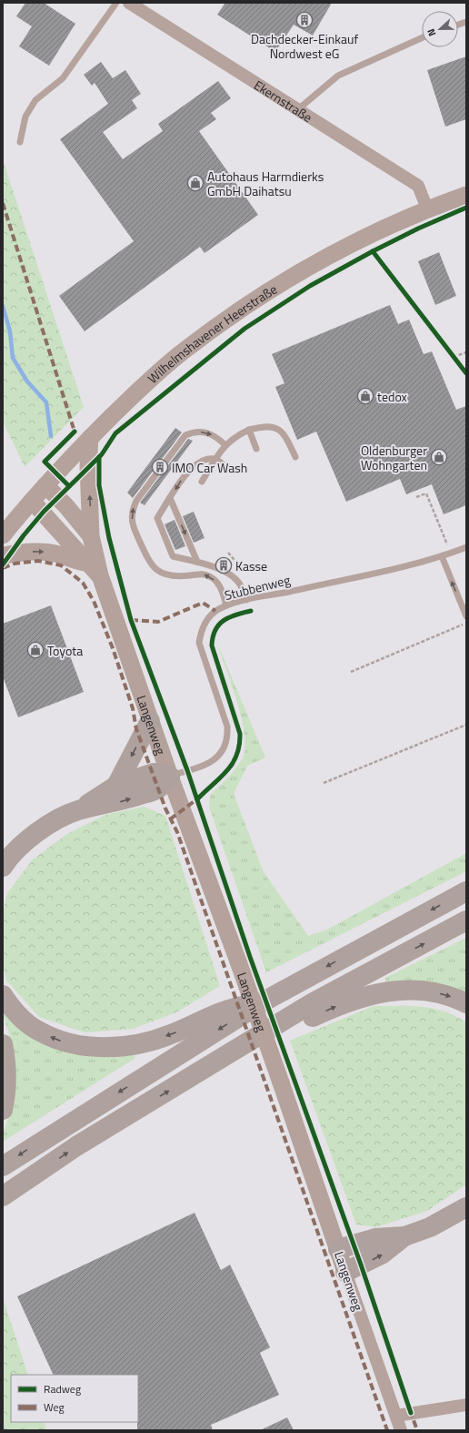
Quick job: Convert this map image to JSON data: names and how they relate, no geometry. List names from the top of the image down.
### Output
{
  "streets": {
    "street": ["Ekernstraße", "Wilhelmshavener Heerstraße", "Langenweg"],
    "lane": ["Stubbenweg"]
  },
  "crossings": [
    ["Ekernstraße", "Wilhelmshavener Heerstraße"],
    ["Wilhelmshavener Heerstraße", "Langenweg"],
    ["Stubbenweg", "Langenweg"]
  ],
  "places": {
    "building": ["Dachdecker-Einkauf Nordwest eG", "IMO Car Wash", "Kasse"],
    "shop": [
      "Autohaus Harmdierks GmbH Daihatsu",
      "tedox",
      "Oldenburger Wohngarten",
      "Toyota"
    ]
  },
  "legend": ["Radweg", "Weg"],
  "north": "left"
}
